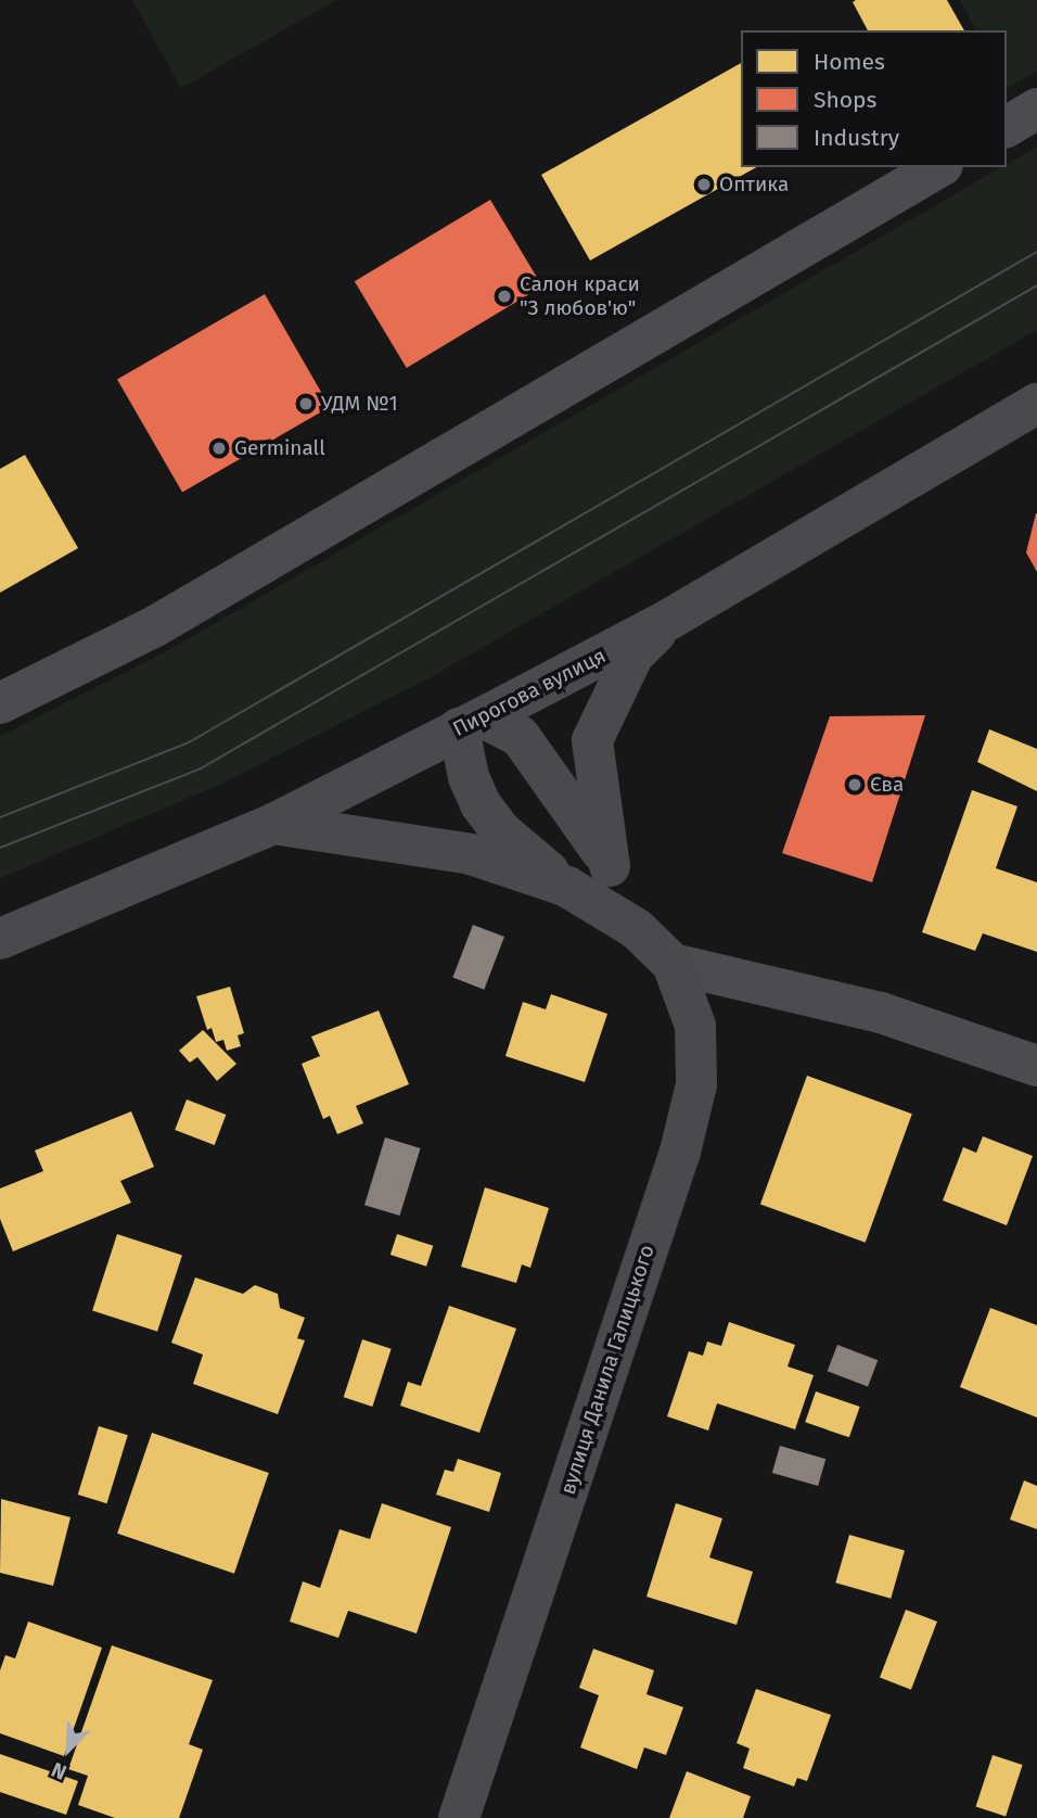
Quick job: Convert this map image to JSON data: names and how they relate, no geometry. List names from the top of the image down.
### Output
{
  "streets": {
    "main road": ["Пирогова вулиця", "вулиця Данила Галицького"]
  },
  "crossings": [
    ["Пирогова вулиця", "вулиця Данила Галицького"]
  ],
  "places": [
    "Оптика",
    "Салон краси \"З любов'ю\"",
    "УДМ №1",
    "Germinall",
    "Єва"
  ],
  "legend": ["Homes", "Shops", "Industry"],
  "north": "bottom left"
}
